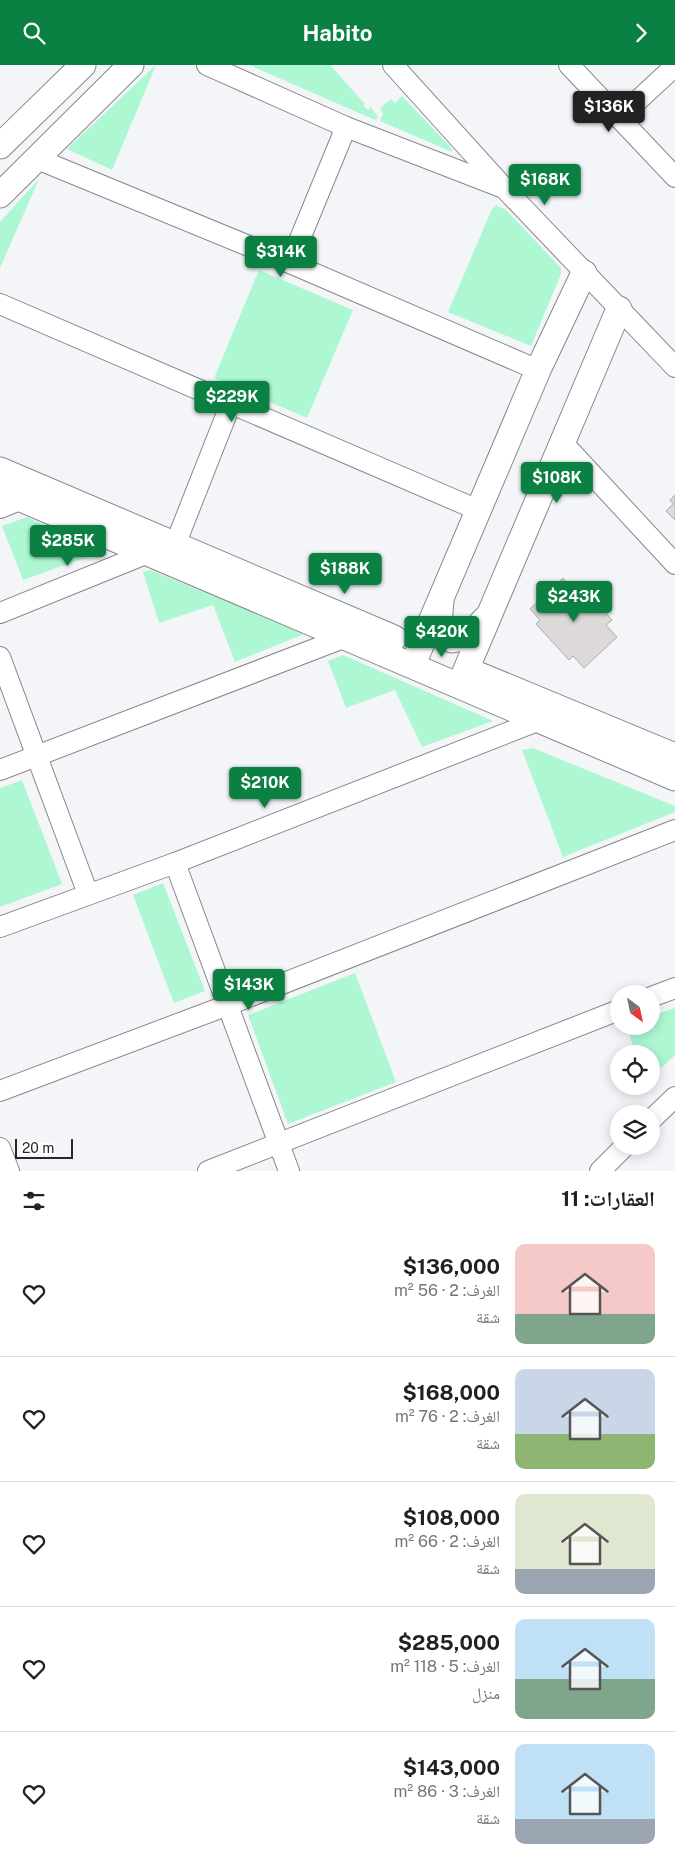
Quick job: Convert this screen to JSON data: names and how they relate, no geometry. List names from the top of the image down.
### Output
{
  "scale_bar": "20 m",
  "north": "bottom right",
  "page": {
    "header": "Habito",
    "price": [
      "$136K",
      "$168K",
      "$314K",
      "$229K",
      "$108K",
      "$285K",
      "$188K",
      "$243K",
      "$420K",
      "$210K",
      "$143K"
    ],
    "scale": "20 m",
    "heading": "العقارات: 11",
    "list": [
      {
        "name": "$136,000",
        "note": "الغرف: 2 · 56 m² · شقة"
      },
      {
        "name": "$168,000",
        "note": "الغرف: 2 · 76 m² · شقة"
      },
      {
        "name": "$108,000",
        "note": "الغرف: 2 · 66 m² · شقة"
      },
      {
        "name": "$285,000",
        "note": "الغرف: 5 · 118 m² · منزل"
      },
      {
        "name": "$143,000",
        "note": "الغرف: 3 · 86 m² · شقة"
      }
    ]
  }
}
